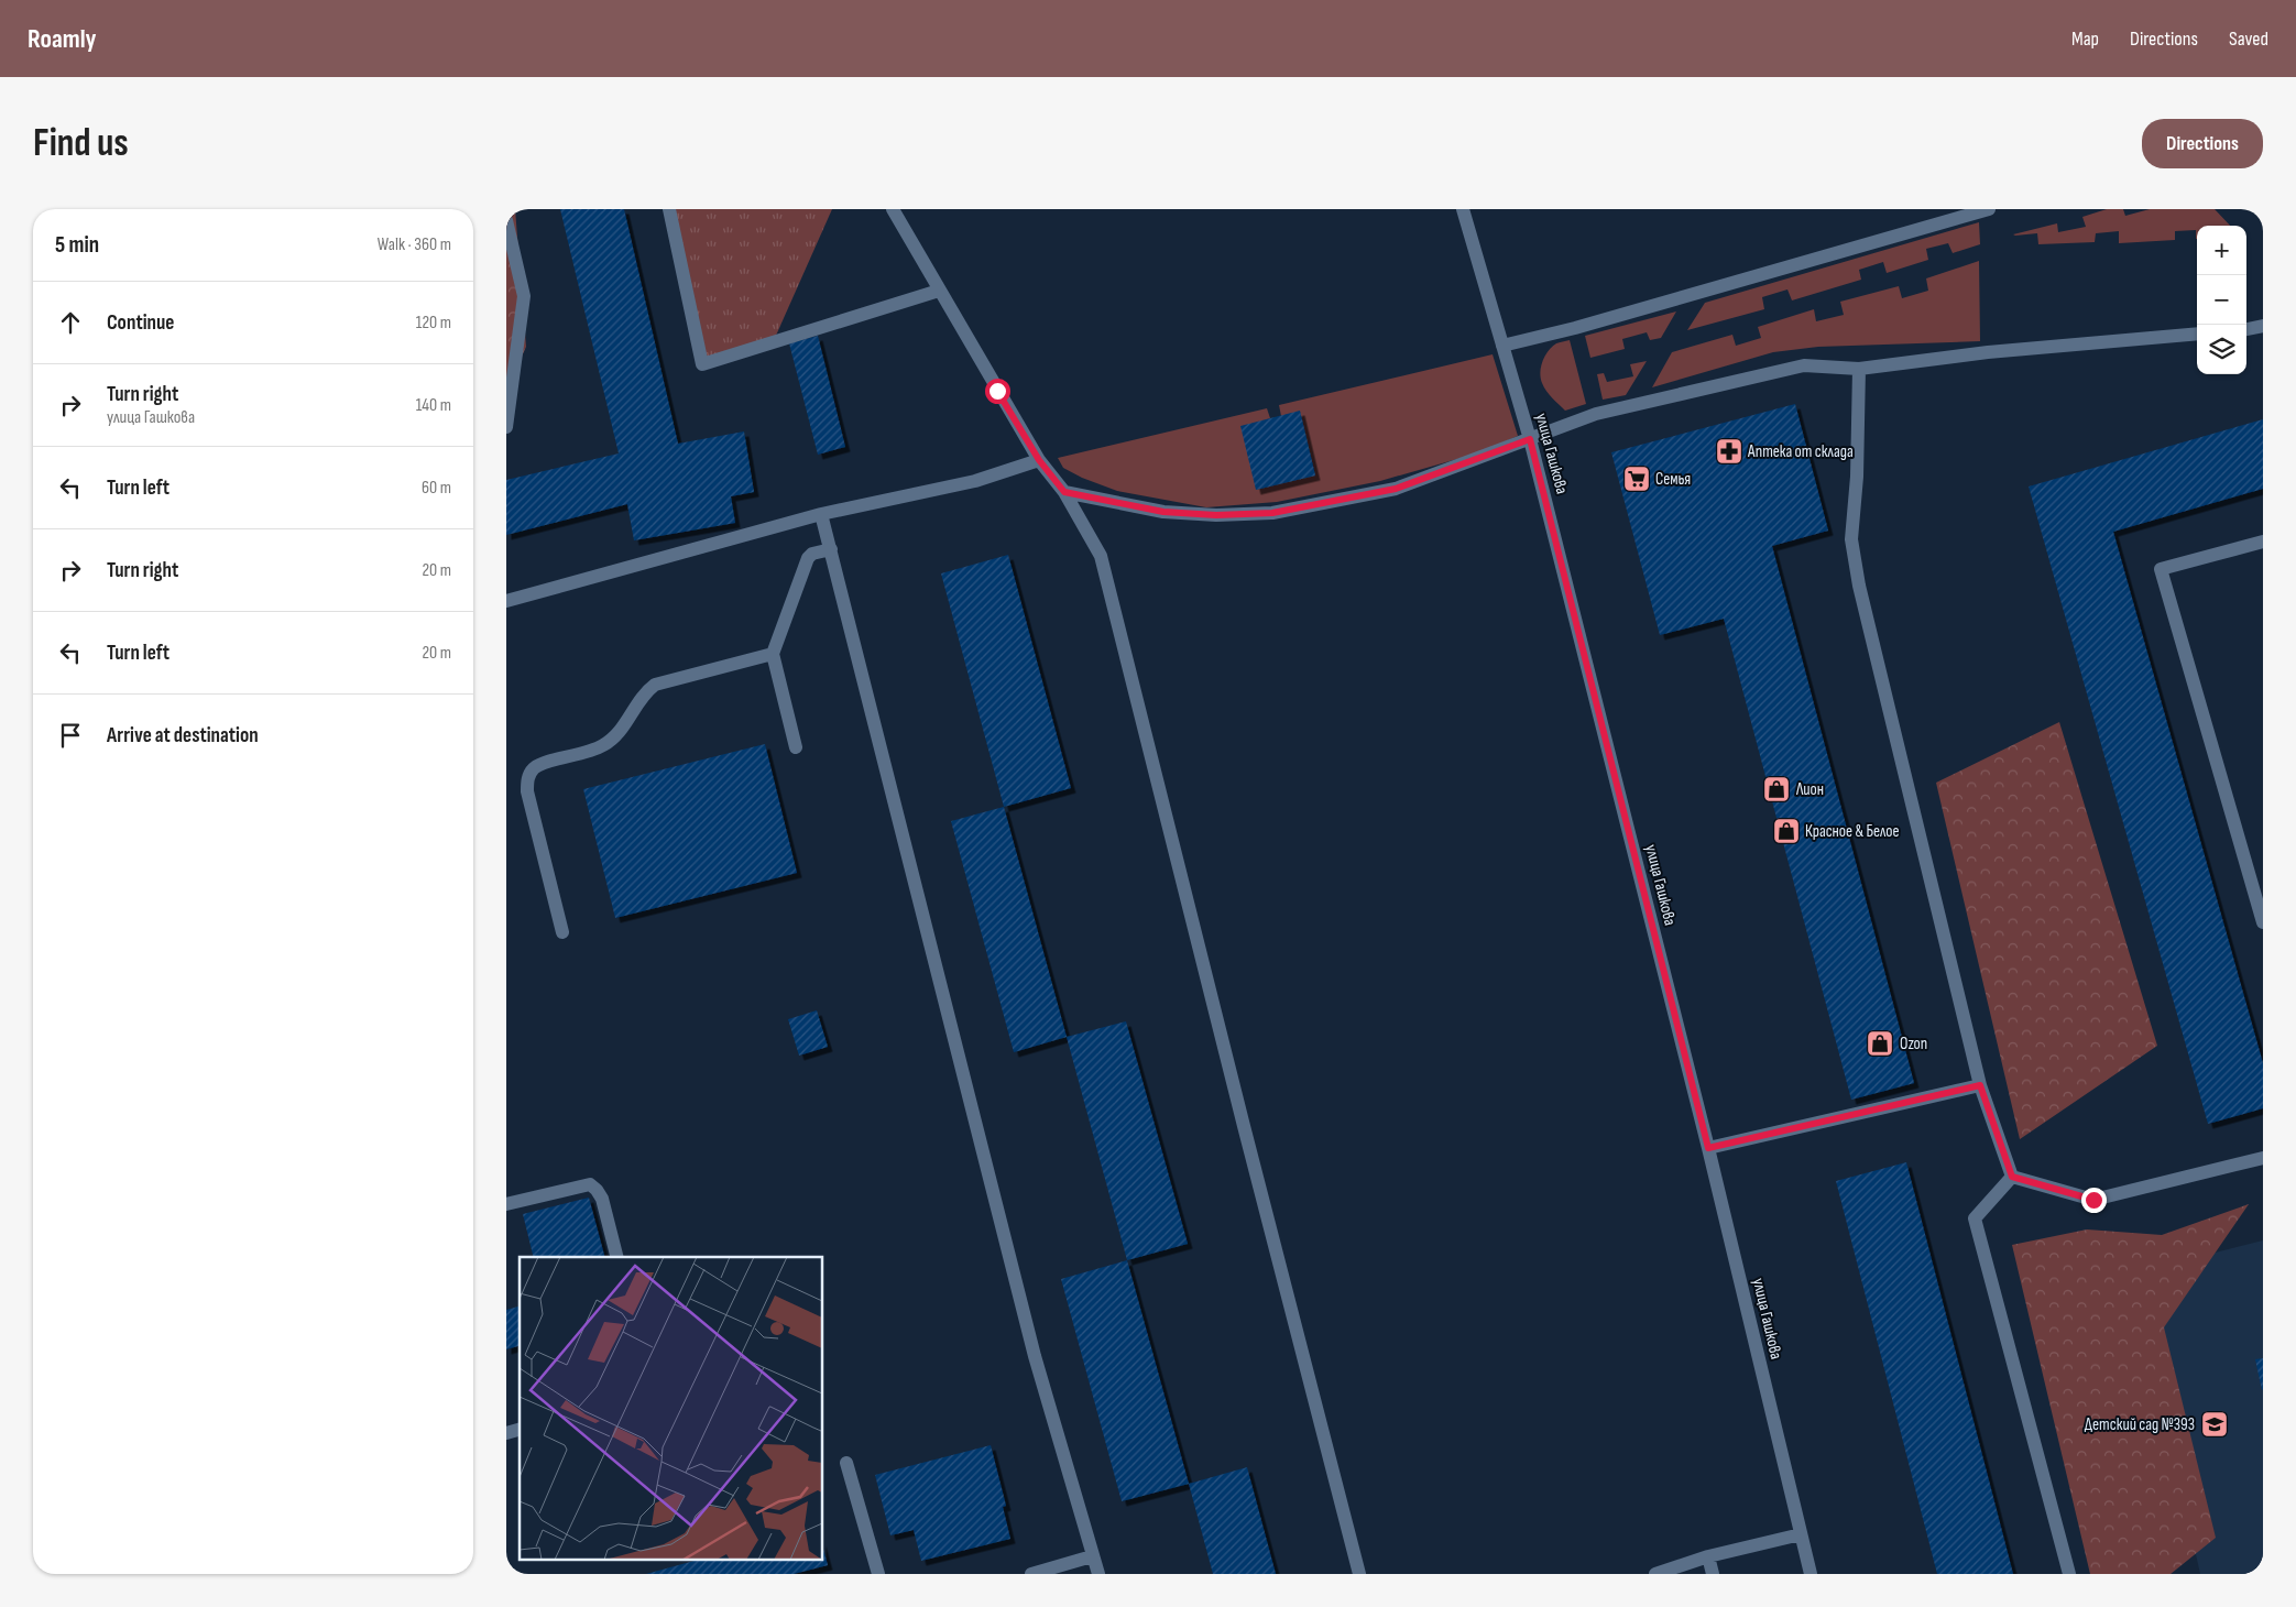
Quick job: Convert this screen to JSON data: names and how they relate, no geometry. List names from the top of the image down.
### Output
{
  "streets": {
    "street": ["улица Гашкова"]
  },
  "places": {
    "pharmacy": ["Аптека от склада"],
    "supermarket": ["Семья"],
    "shop": ["Лион", "Красное & Белое", "Ozon"],
    "school or university": ["Детский сад №393"]
  },
  "page": {
    "header": "Roamly",
    "nav": ["Map", "Directions", "Saved"],
    "buttons": "Directions",
    "title": "Find us",
    "heading": ["5 min", "Walk · 360 m"],
    "map_buttons": ["+", "−"],
    "list": [
      ["Continue", "120 m"],
      ["Turn right", "улица Гашкова", "140 m"],
      ["Turn left", "60 m"],
      ["Turn right", "20 m"],
      ["Turn left", "20 m"],
      "Arrive at destination"
    ]
  }
}
